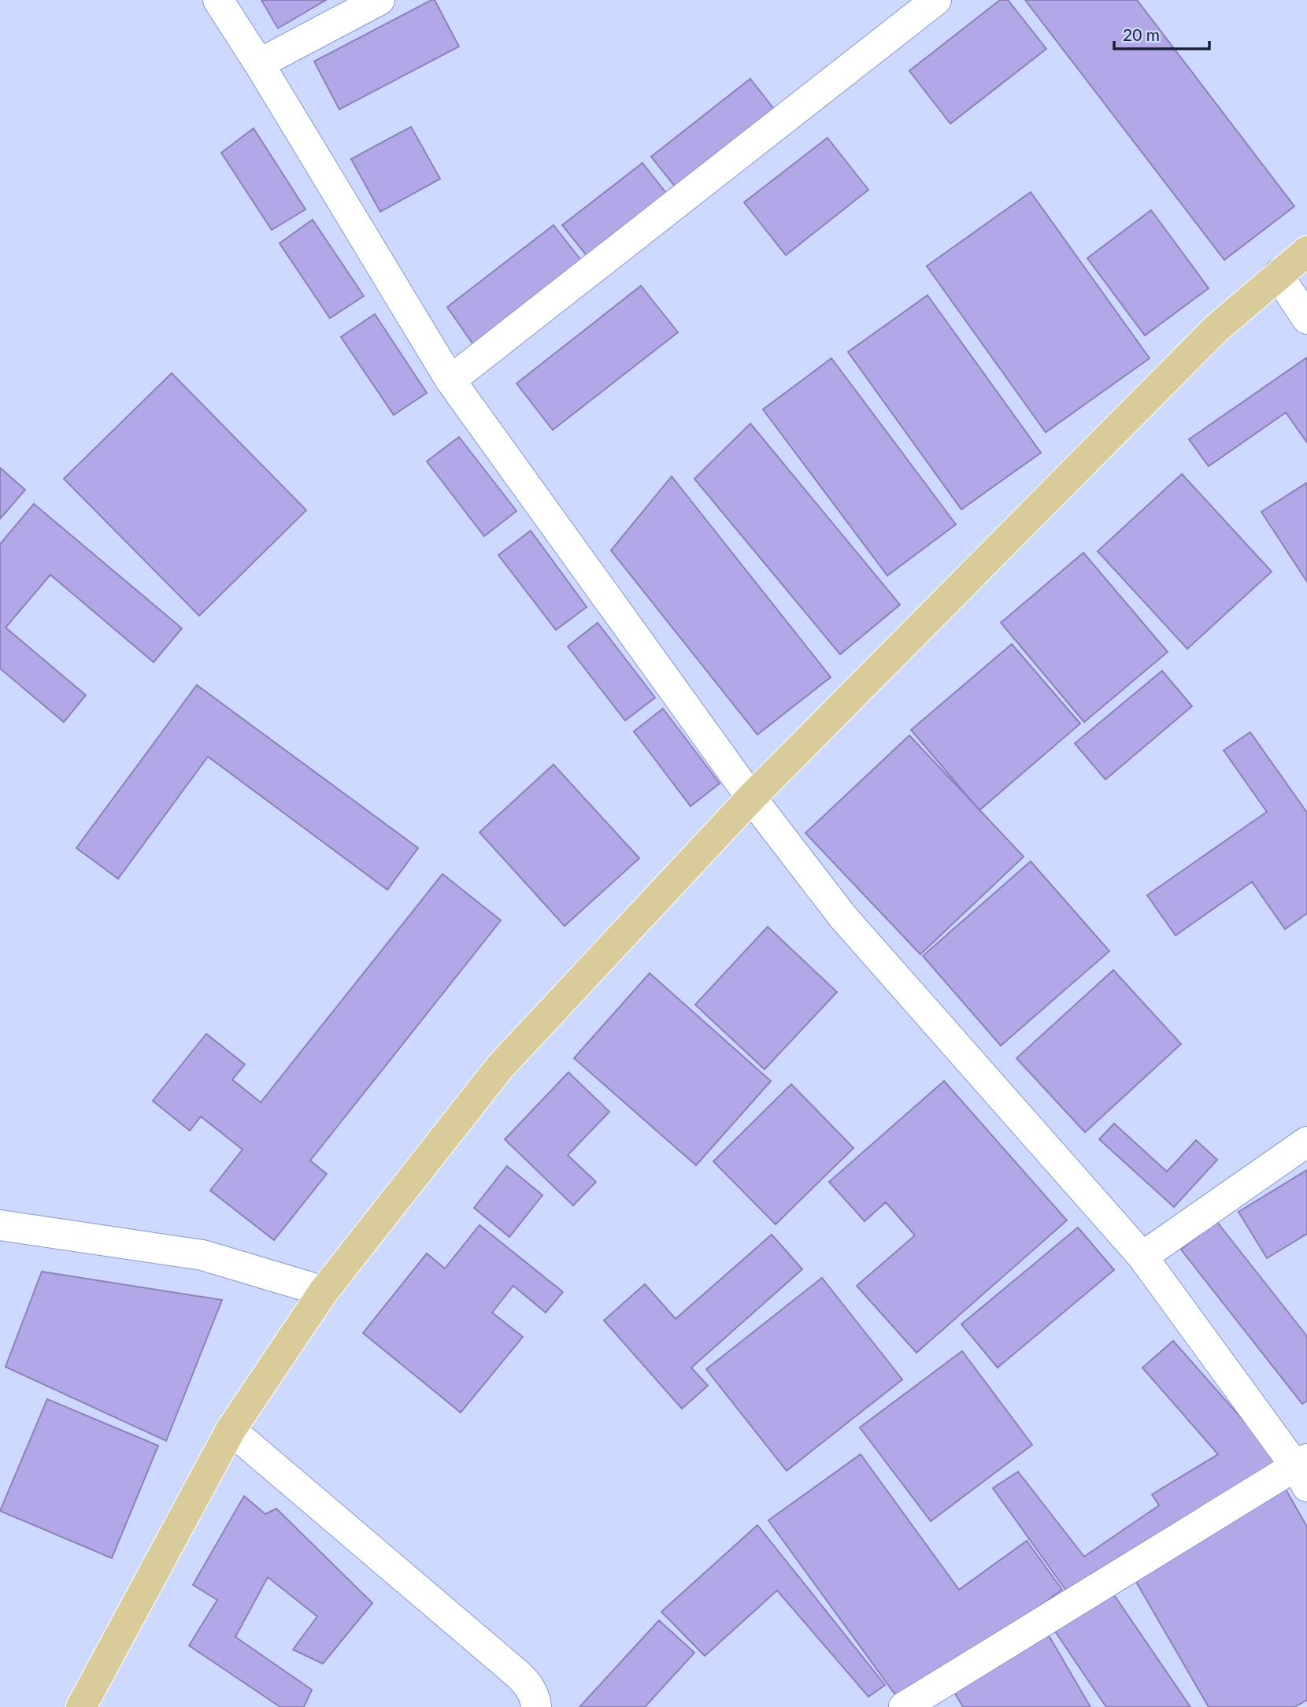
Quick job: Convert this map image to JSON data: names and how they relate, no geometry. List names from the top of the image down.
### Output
{
  "scale_bar": "20 m"
}
